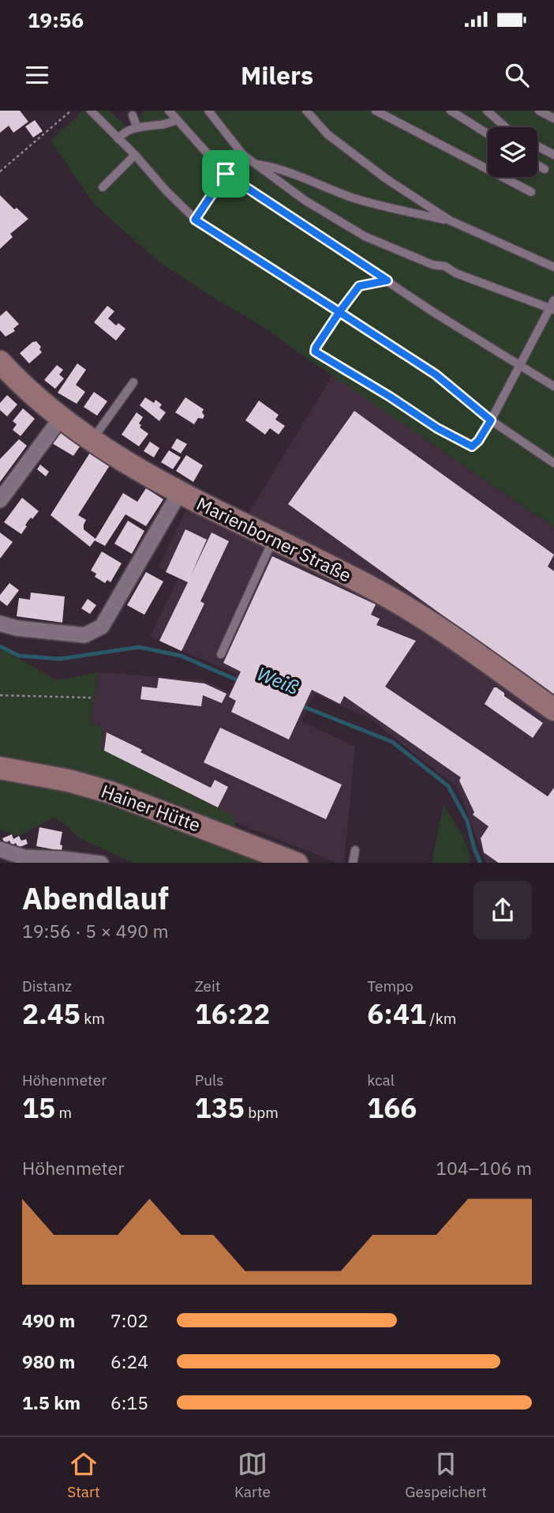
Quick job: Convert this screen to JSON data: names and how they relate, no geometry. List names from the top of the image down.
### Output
{
  "streets": {
    "main road": ["Marienborner Straße", "Hainer Hütte"]
  },
  "water": ["Weiß"],
  "page": {
    "status": "19:56",
    "header": "Milers",
    "heading": ["Abendlauf", "19:56 · 5 × 490 m"],
    "stats": [
      ["Distanz", "2.45 km"],
      ["Zeit", "16:22"],
      ["Tempo", "6:41 /km"],
      ["Höhenmeter", "15 m"],
      ["Puls", "135 bpm"],
      ["kcal", "166"]
    ],
    "chart": ["Höhenmeter", "104–106 m"],
    "list": [
      {
        "name": "490 m",
        "note": "7:02"
      },
      {
        "name": "980 m",
        "note": "6:24"
      },
      {
        "name": "1.5 km",
        "note": "6:15"
      }
    ],
    "tabs": ["Start", "Karte", "Gespeichert"]
  }
}
